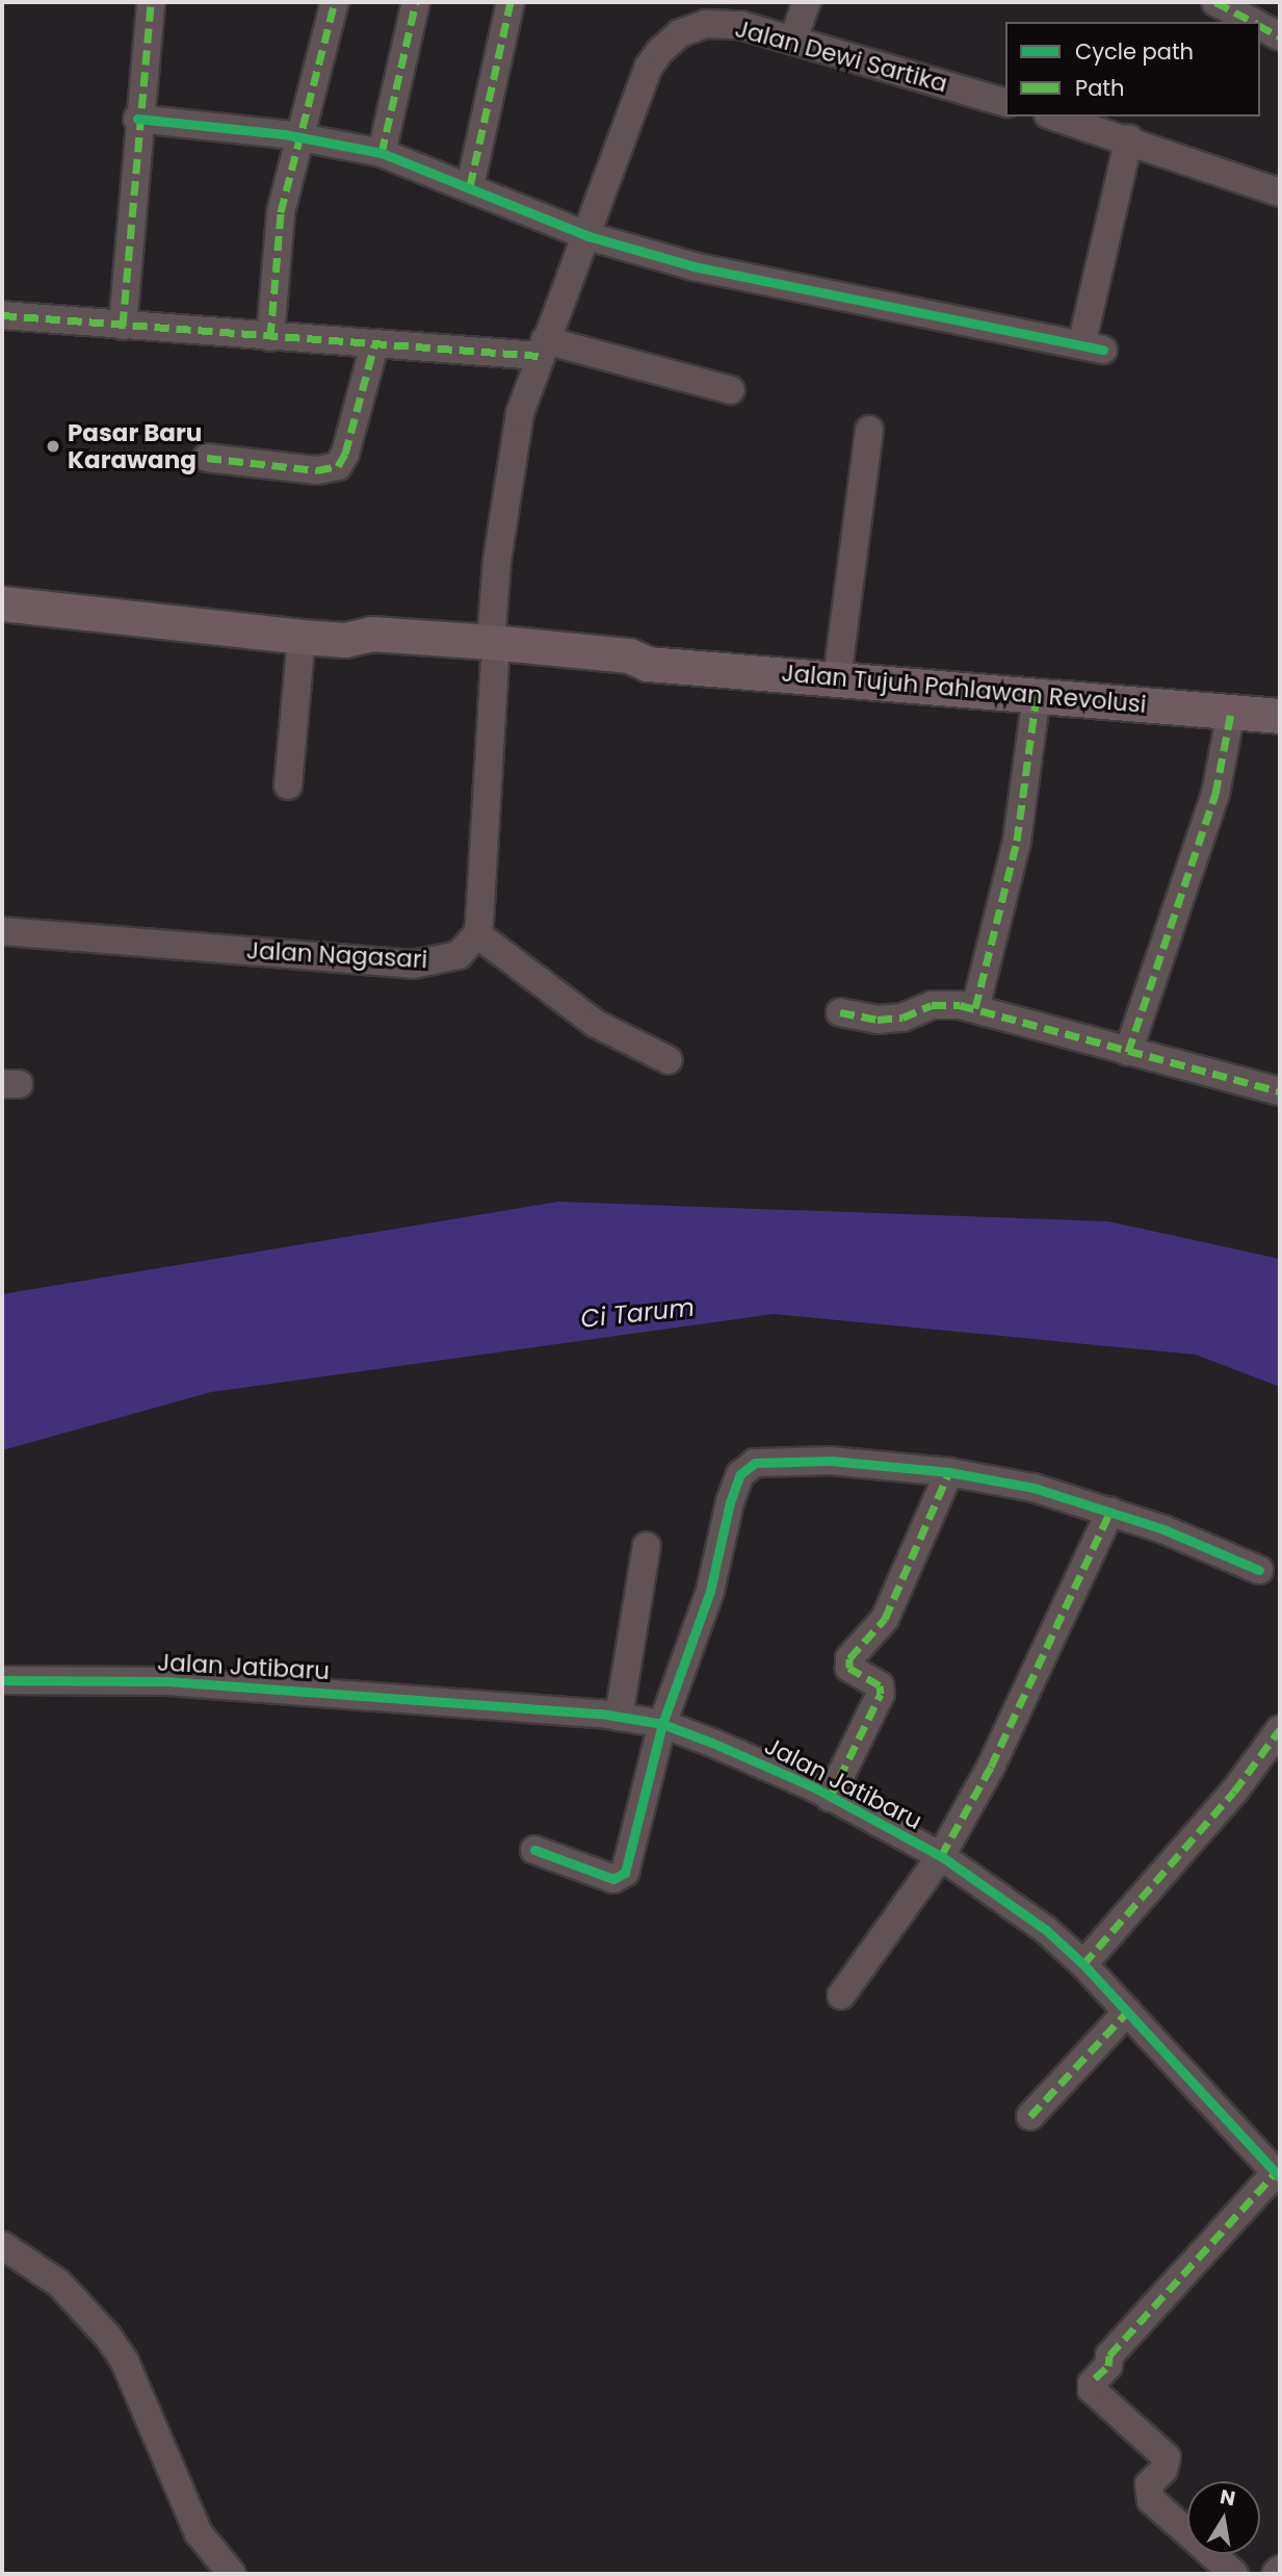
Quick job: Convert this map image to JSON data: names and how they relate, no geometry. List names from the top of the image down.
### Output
{
  "streets": {
    "main road": ["Jalan Tujuh Pahlawan Revolusi"],
    "street": ["Jalan Dewi Sartika", "Jalan Nagasari", "Jalan Jatibaru"]
  },
  "crossings": [
    ["Jalan Dewi Sartika", "Jalan Tujuh Pahlawan Revolusi"]
  ],
  "water": ["Ci Tarum"],
  "places": ["Pasar Baru Karawang"],
  "legend": ["Cycle path", "Path"],
  "north": "top"
}
